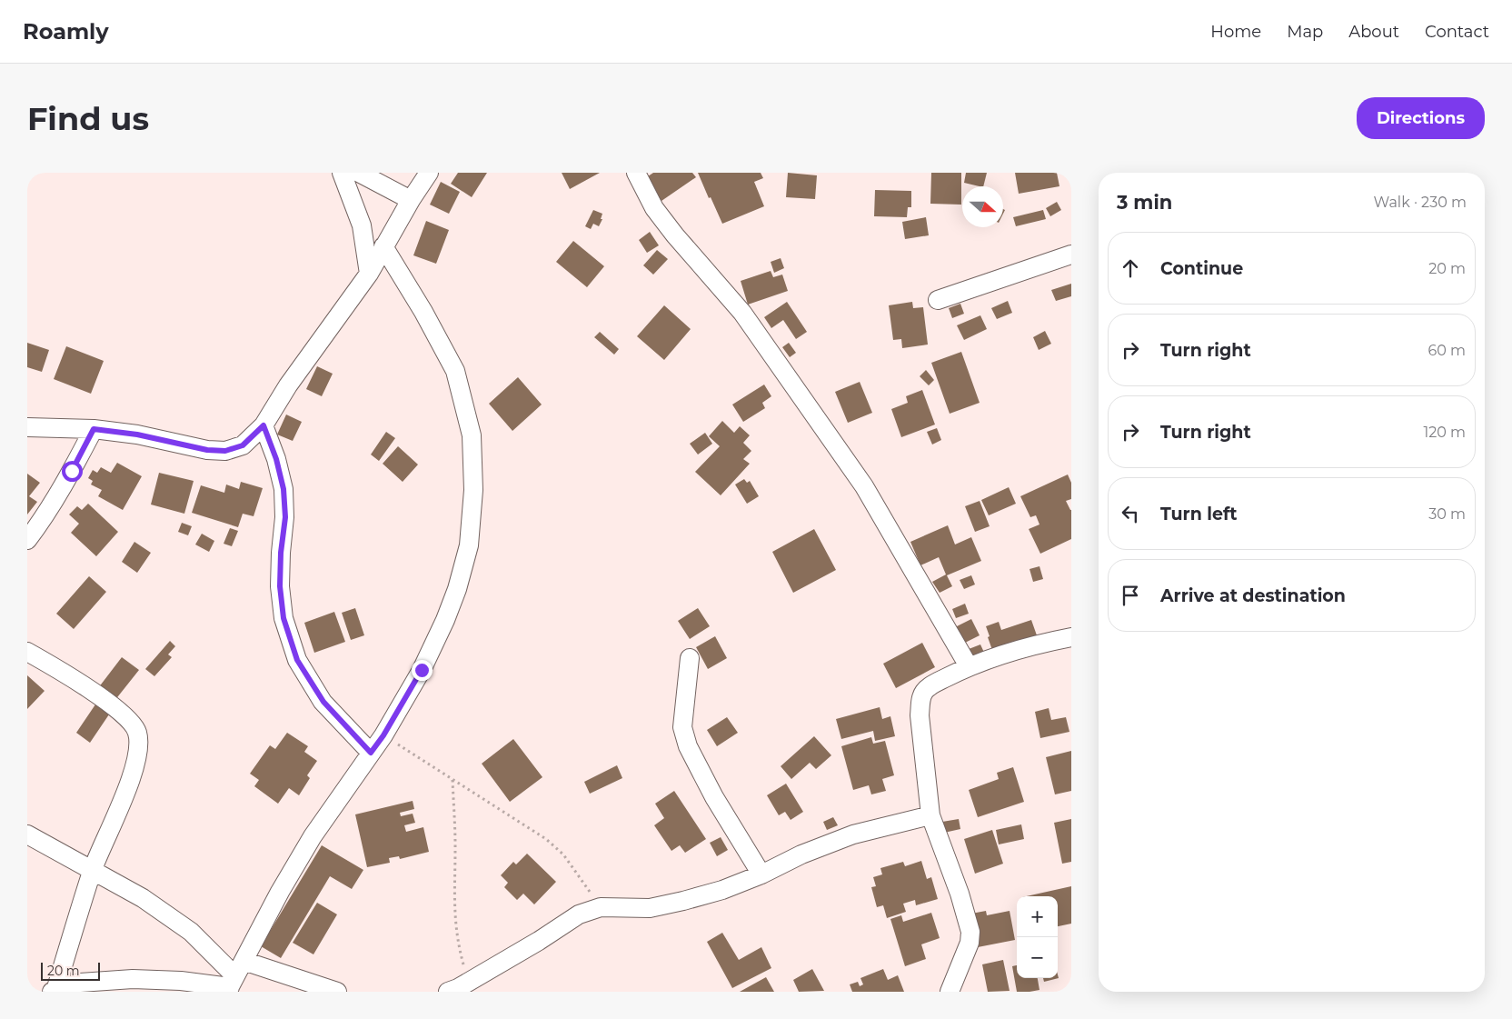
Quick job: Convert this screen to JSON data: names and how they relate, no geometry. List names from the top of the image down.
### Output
{
  "scale_bar": "20 m",
  "north": "right",
  "page": {
    "header": "Roamly",
    "nav": [
      "Home",
      "Map",
      "About",
      "Contact"
    ],
    "buttons": "Directions",
    "title": "Find us",
    "heading": ["3 min", "Walk · 230 m"],
    "list": [
      ["Continue", "20 m"],
      ["Turn right", "60 m"],
      ["Turn right", "120 m"],
      ["Turn left", "30 m"],
      "Arrive at destination"
    ],
    "map_buttons": ["+", "−"],
    "scale": "20 m"
  }
}
